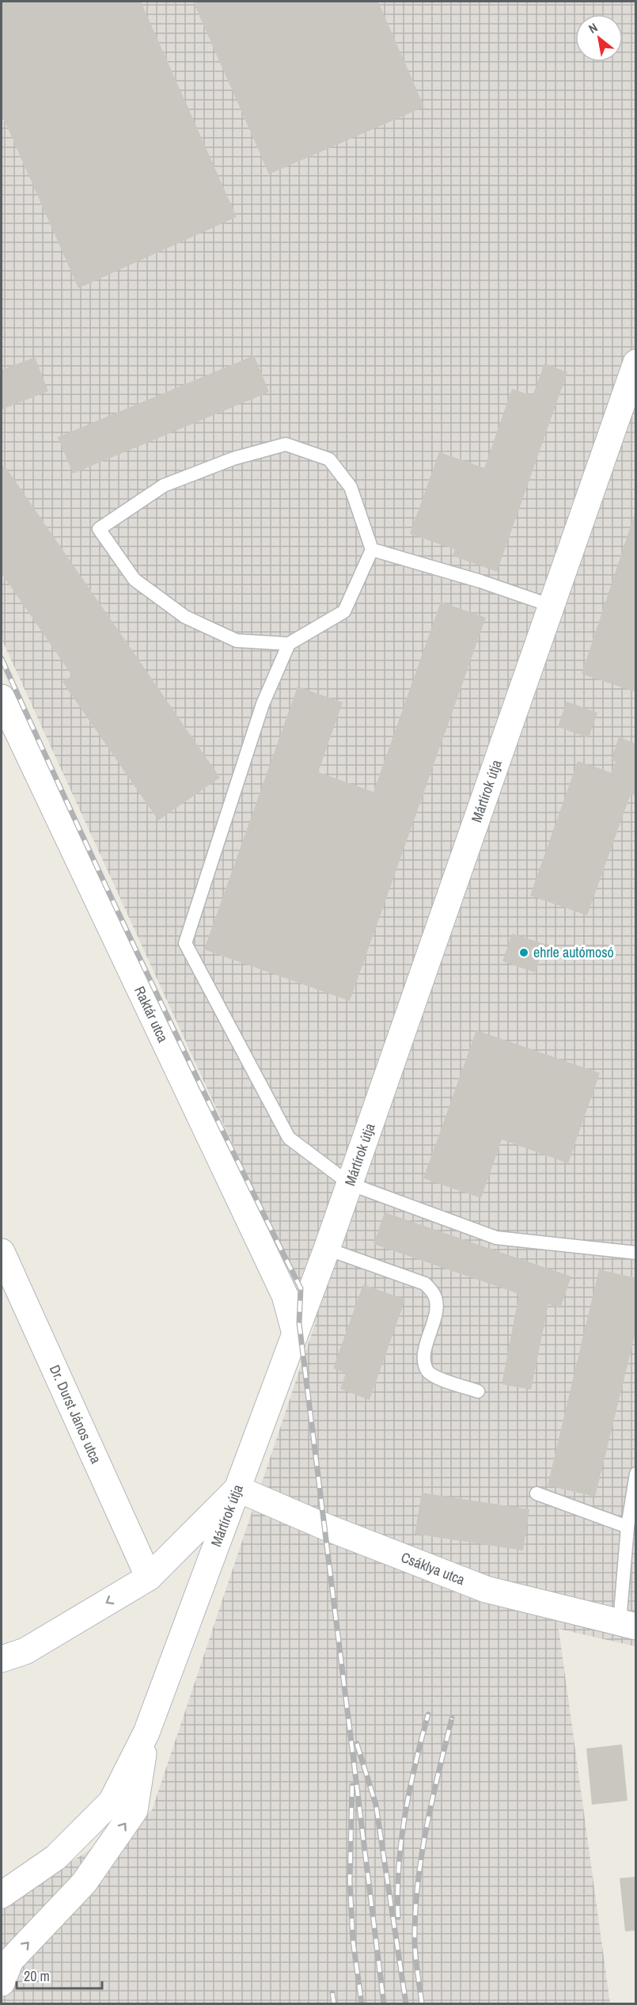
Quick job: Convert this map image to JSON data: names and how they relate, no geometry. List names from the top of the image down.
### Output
{
  "streets": {
    "street": [
      "Mártírok útja",
      "Raktár utca",
      "Dr. Durst János utca",
      "Csáklya utca"
    ]
  },
  "crossings": [
    ["Mártírok útja", "Raktár utca"],
    ["Mártírok útja", "Csáklya utca"]
  ],
  "places": ["ehrle autómosó"],
  "scale_bar": "20 m",
  "north": "top left"
}
